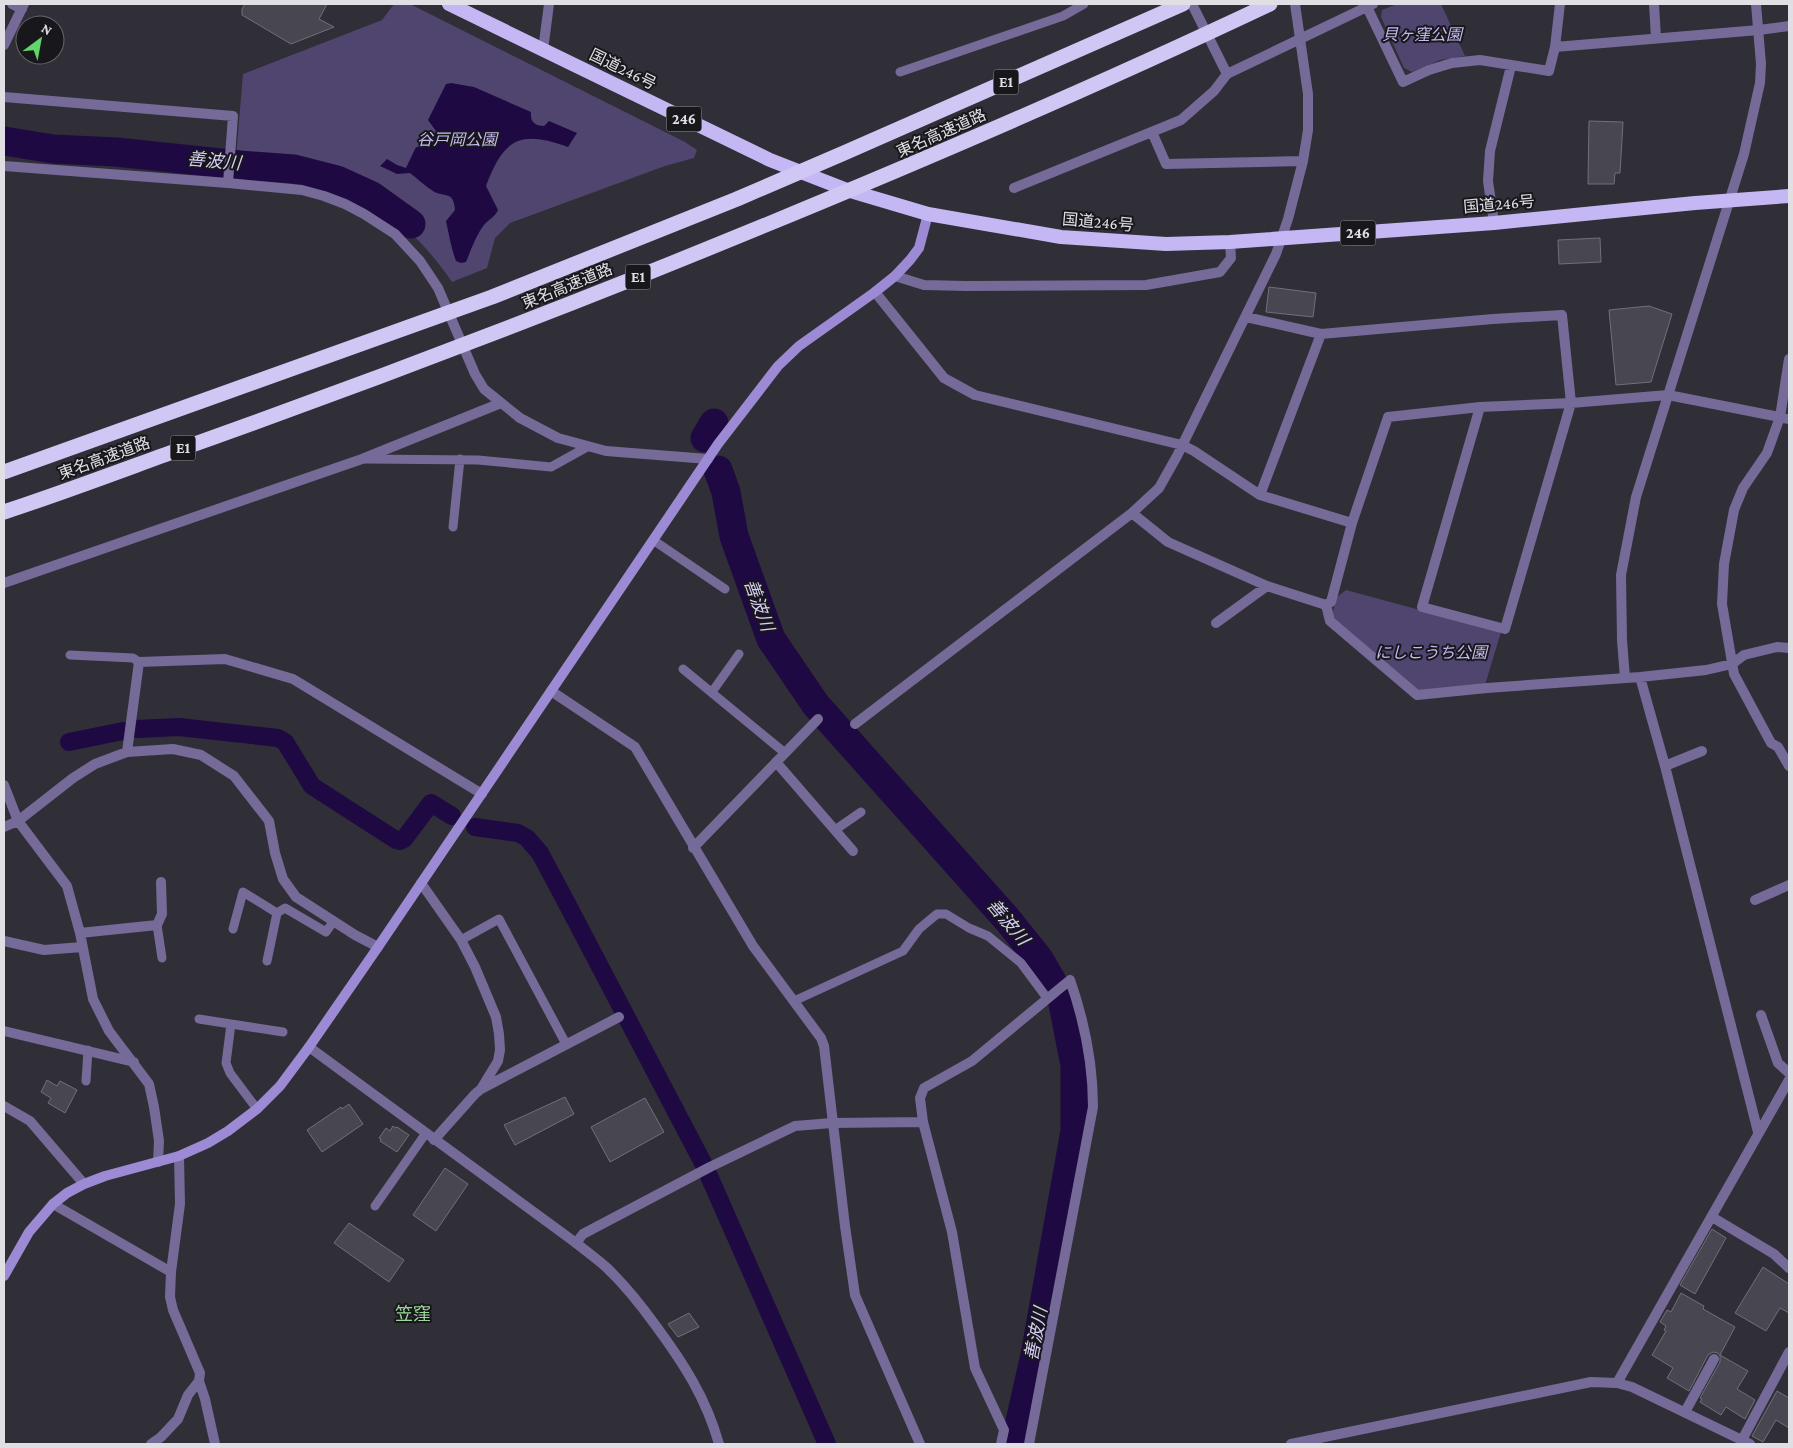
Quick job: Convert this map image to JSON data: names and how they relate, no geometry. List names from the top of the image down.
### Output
{
  "streets": {
    "highway": [
      "国道246号",
      "E1",
      "246",
      "東名高速道路"
    ]
  },
  "districts": ["笠窪"],
  "water": ["善波川"],
  "parks": ["貝ヶ窪公園", "谷戸岡公園", "にしこうち公園"],
  "north": "top right"
}
